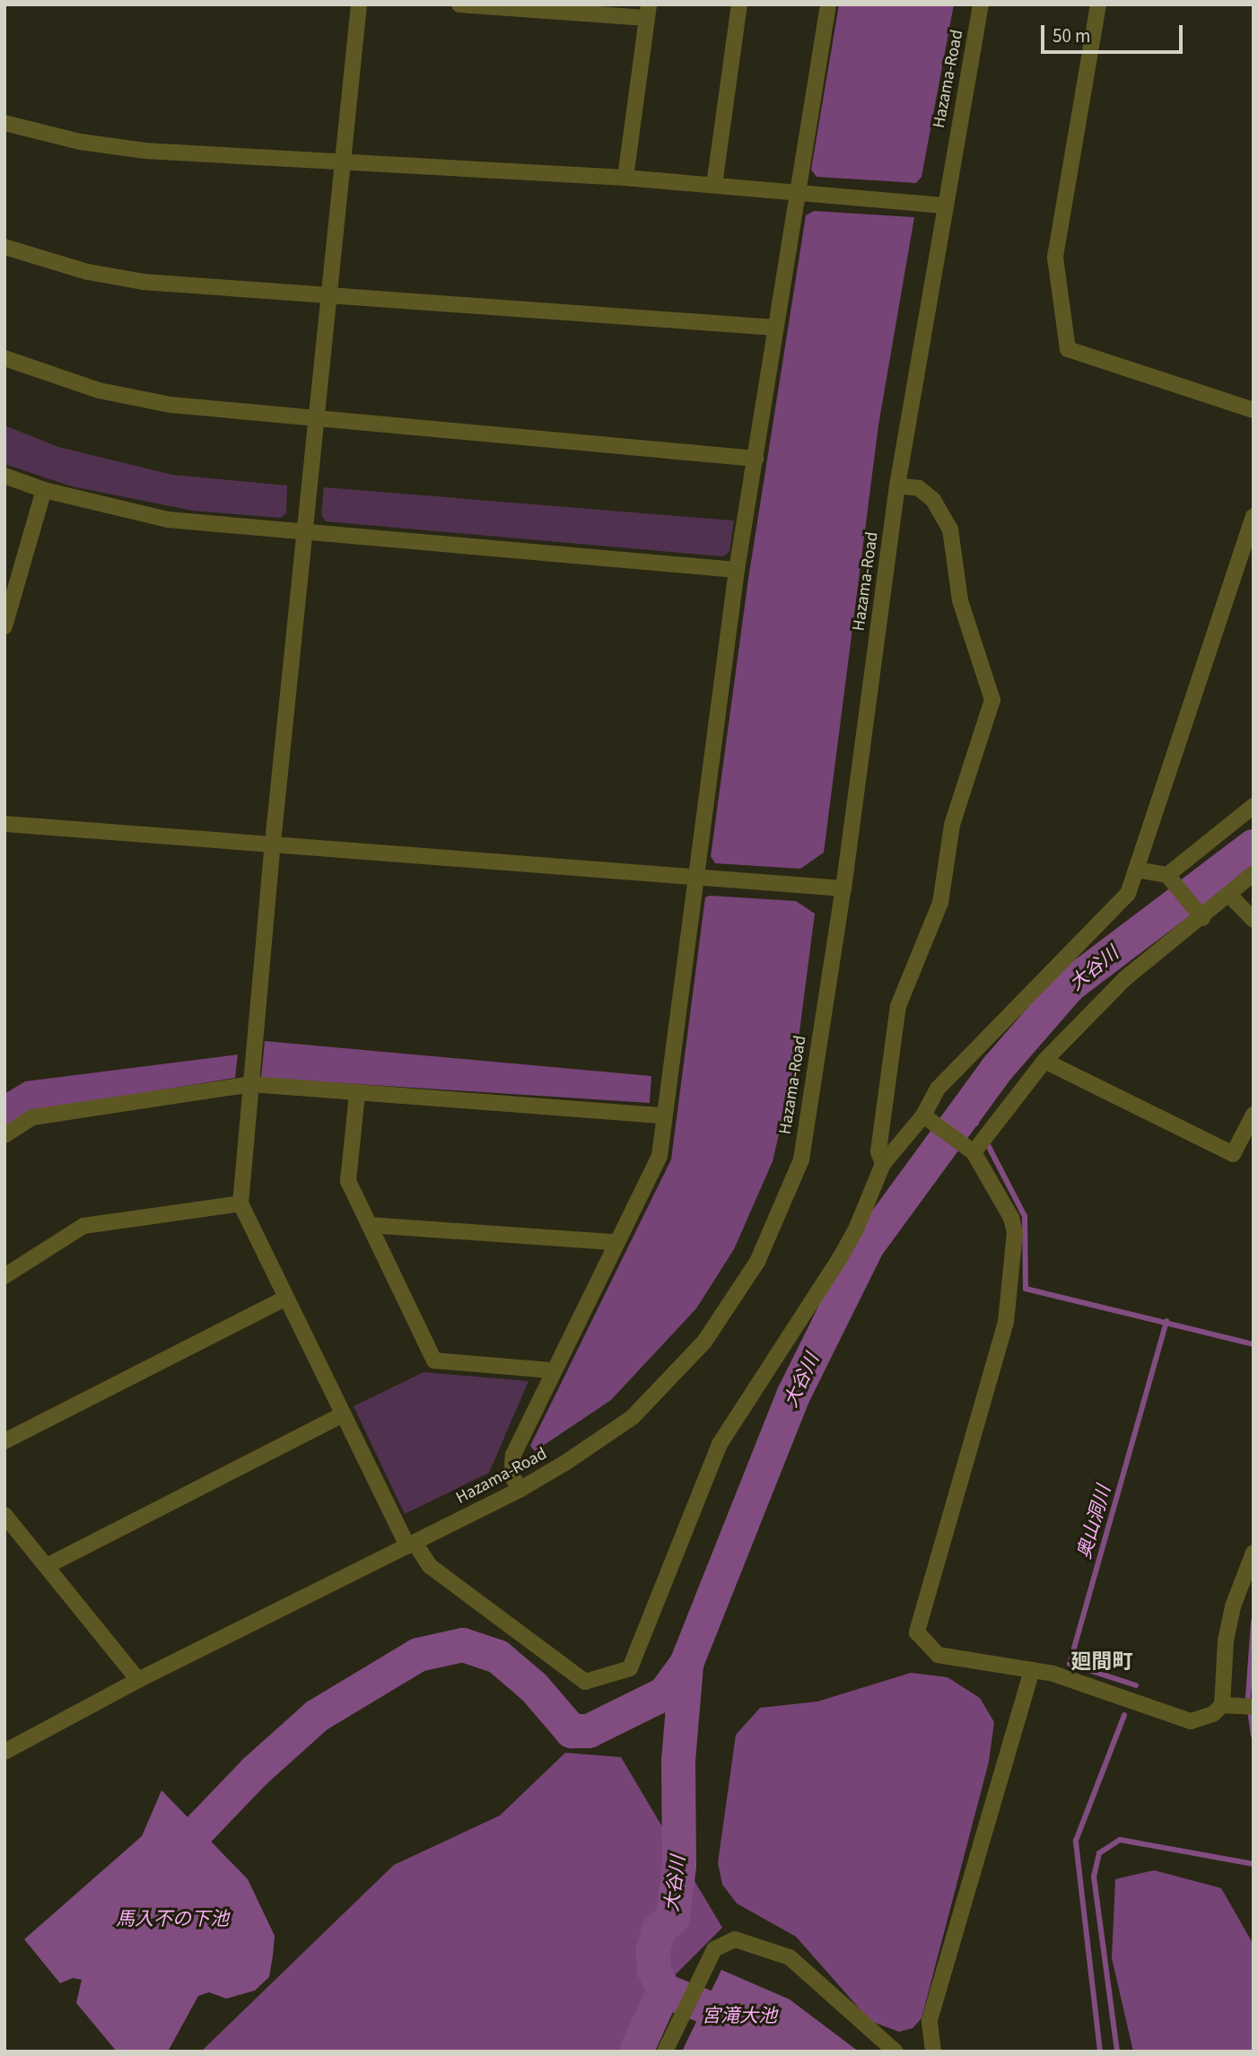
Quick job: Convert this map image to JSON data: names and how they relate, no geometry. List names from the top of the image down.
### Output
{
  "streets": {
    "street": ["Hazama-Road"]
  },
  "districts": ["廻間町"],
  "water": [
    "大谷川",
    "奥山洞川",
    "馬入不の下池",
    "宮滝大池"
  ],
  "scale_bar": "50 m"
}
